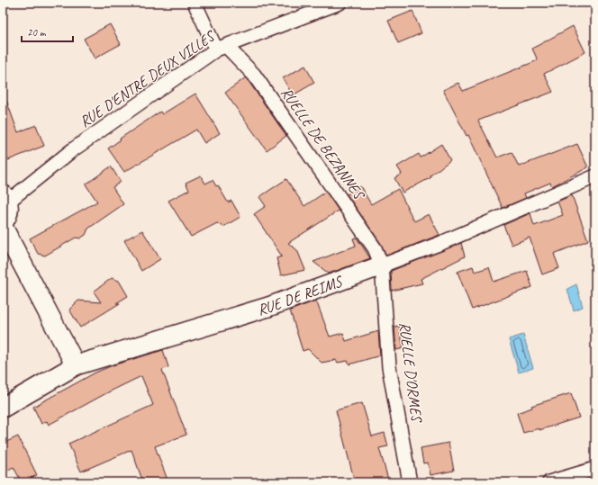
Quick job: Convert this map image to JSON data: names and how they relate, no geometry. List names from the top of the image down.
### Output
{
  "streets": {
    "street": [
      "RUE D'ENTRE DEUX VILLES",
      "RUELLE DE BEZANNES",
      "RUE DE REIMS",
      "RUELLE D'ORMES"
    ]
  },
  "crossings": [
    ["RUE D'ENTRE DEUX VILLES", "RUELLE DE BEZANNES"],
    ["RUELLE DE BEZANNES", "RUE DE REIMS"],
    ["RUELLE DE BEZANNES", "RUELLE D'ORMES"],
    ["RUE DE REIMS", "RUELLE D'ORMES"]
  ],
  "scale_bar": "20 m"
}
